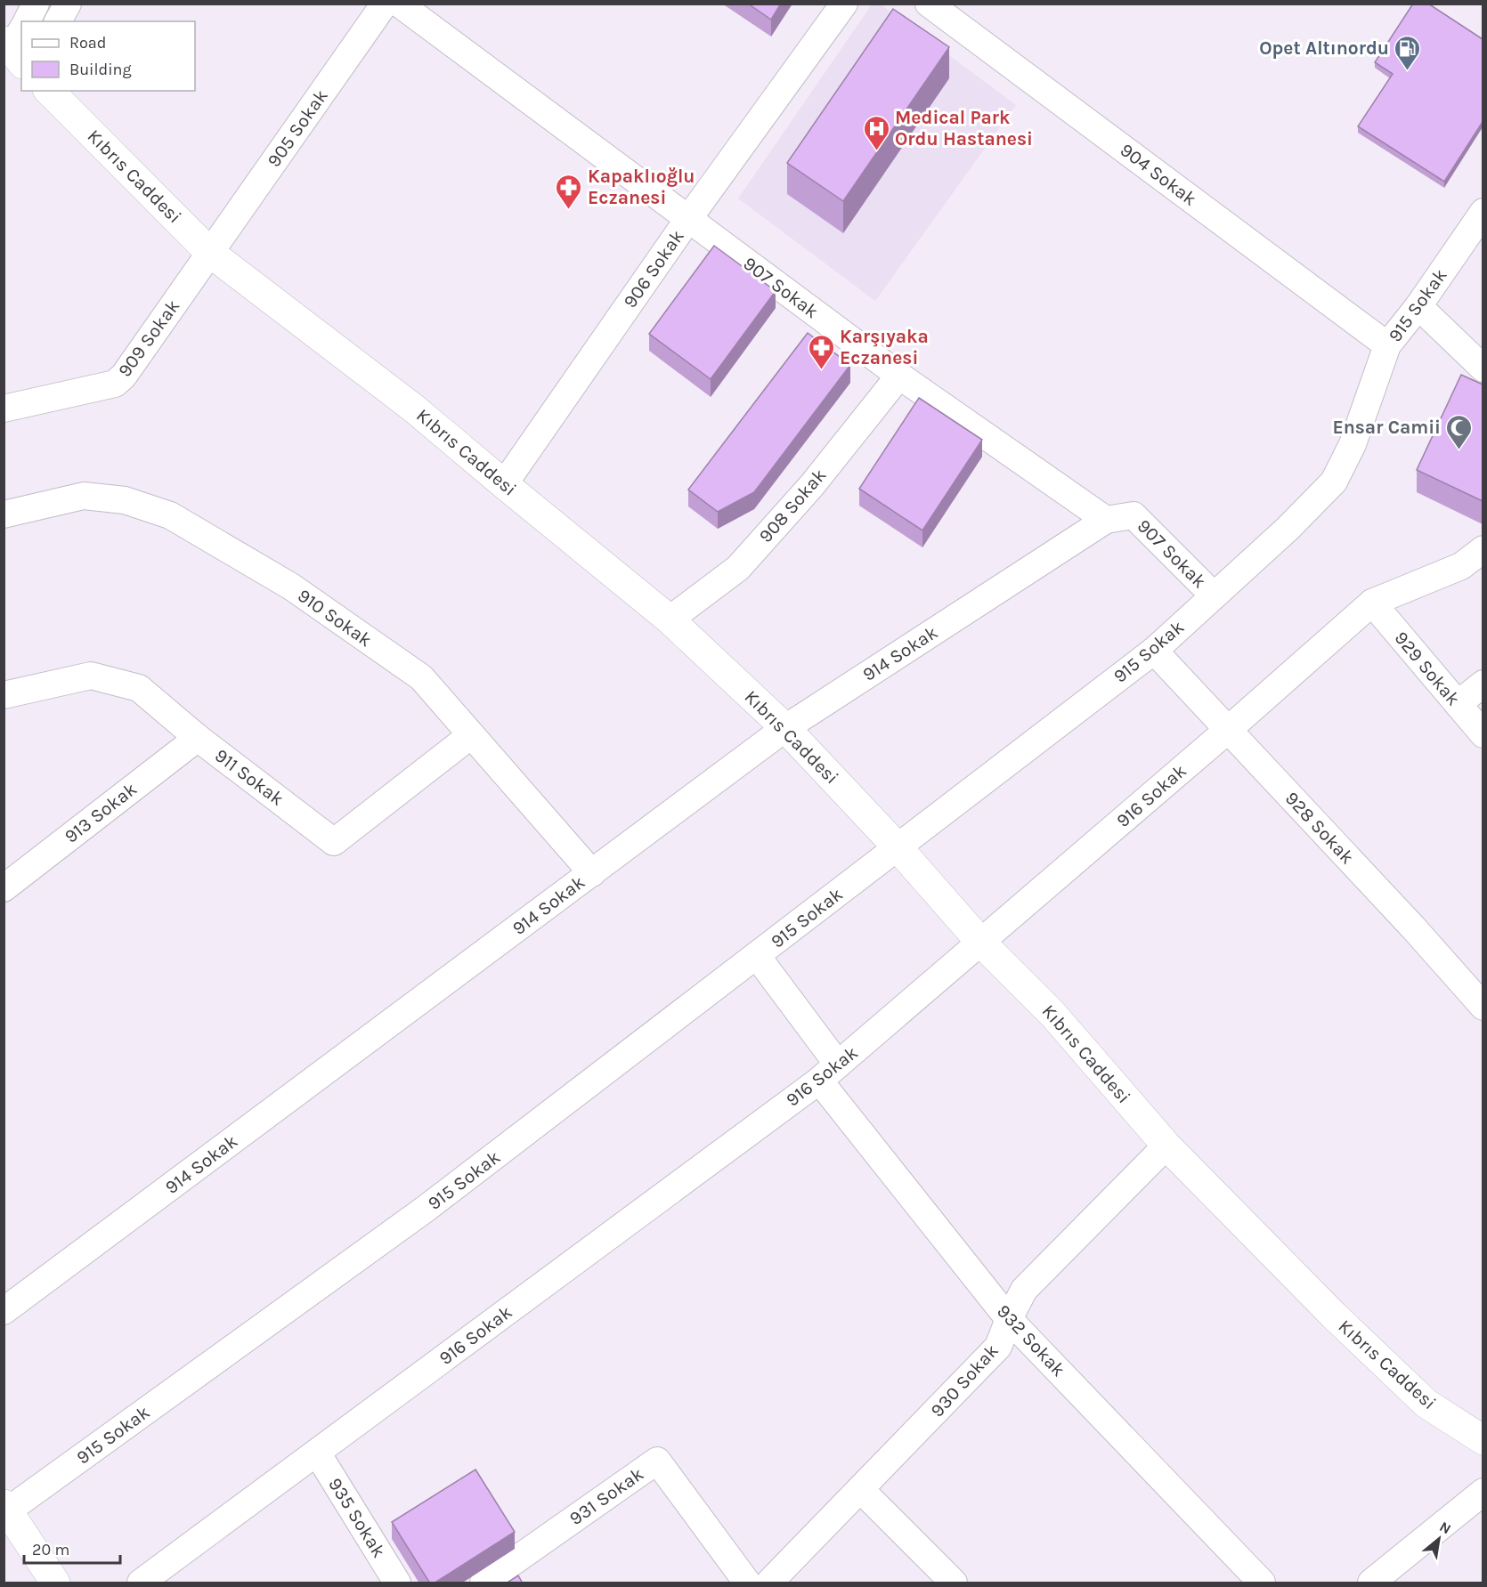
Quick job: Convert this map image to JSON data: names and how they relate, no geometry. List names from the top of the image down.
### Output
{
  "streets": {
    "street": [
      "905 Sokak",
      "904 Sokak",
      "Kıbrıs Caddesi",
      "906 Sokak",
      "907 Sokak",
      "915 Sokak",
      "909 Sokak",
      "908 Sokak",
      "910 Sokak",
      "914 Sokak",
      "929 Sokak",
      "911 Sokak",
      "916 Sokak",
      "913 Sokak",
      "928 Sokak",
      "932 Sokak",
      "930 Sokak",
      "931 Sokak",
      "935 Sokak"
    ]
  },
  "crossings": [
    ["905 Sokak", "Kıbrıs Caddesi"],
    ["905 Sokak", "909 Sokak"],
    ["904 Sokak", "915 Sokak"],
    ["Kıbrıs Caddesi", "906 Sokak"],
    ["Kıbrıs Caddesi", "915 Sokak"],
    ["Kıbrıs Caddesi", "909 Sokak"],
    ["Kıbrıs Caddesi", "908 Sokak"],
    ["Kıbrıs Caddesi", "914 Sokak"],
    ["Kıbrıs Caddesi", "916 Sokak"],
    ["Kıbrıs Caddesi", "930 Sokak"],
    ["906 Sokak", "907 Sokak"],
    ["907 Sokak", "915 Sokak"],
    ["907 Sokak", "908 Sokak"],
    ["907 Sokak", "914 Sokak"],
    ["915 Sokak", "928 Sokak"],
    ["915 Sokak", "932 Sokak"],
    ["910 Sokak", "914 Sokak"],
    ["910 Sokak", "911 Sokak"],
    ["929 Sokak", "916 Sokak"],
    ["911 Sokak", "913 Sokak"],
    ["916 Sokak", "928 Sokak"],
    ["916 Sokak", "932 Sokak"],
    ["916 Sokak", "935 Sokak"],
    ["932 Sokak", "930 Sokak"]
  ],
  "places": {
    "fuel station": ["Opet Altınordu"],
    "hospital": ["Medical Park Ordu Hastanesi"],
    "pharmacy": ["Kapaklıoğlu Eczanesi", "Karşıyaka Eczanesi"],
    "mosque": ["Ensar Camii"]
  },
  "legend": ["Road", "Building"],
  "scale_bar": "20 m",
  "north": "top right"
}
